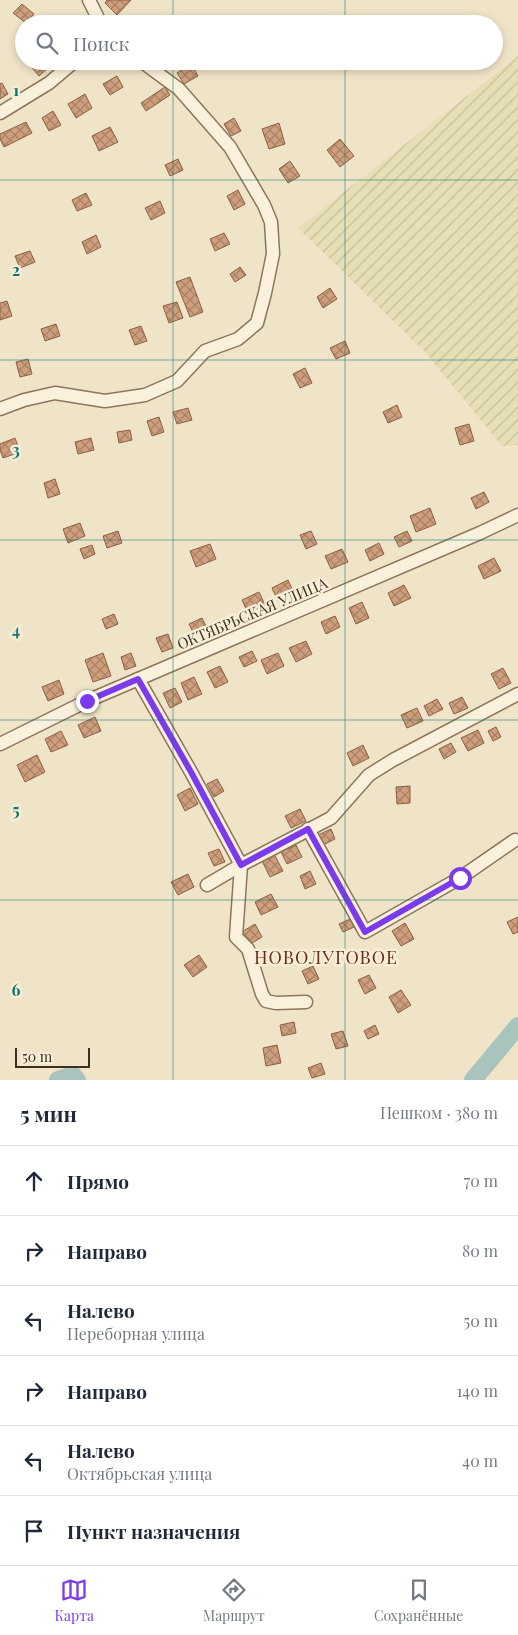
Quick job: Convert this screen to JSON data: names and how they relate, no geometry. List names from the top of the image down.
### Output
{
  "streets": {
    "street": ["ОКТЯБРЬСКАЯ УЛИЦА"]
  },
  "districts": ["НОВОЛУГОВОЕ"],
  "scale_bar": "50 m",
  "page": {
    "search": "Поиск",
    "scale": "50 m",
    "heading": ["5 мин", "Пешком · 380 m"],
    "list": [
      ["Прямо", "70 m"],
      ["Направо", "80 m"],
      ["Налево", "Переборная улица", "50 m"],
      ["Направо", "140 m"],
      ["Налево", "Октябрьская улица", "40 m"],
      "Пункт назначения"
    ],
    "nav": ["Карта", "Маршрут", "Сохранённые"]
  },
  "grid": {
    "rows": [
      "1",
      "2",
      "3",
      "4",
      "5",
      "6"
    ]
  }
}
